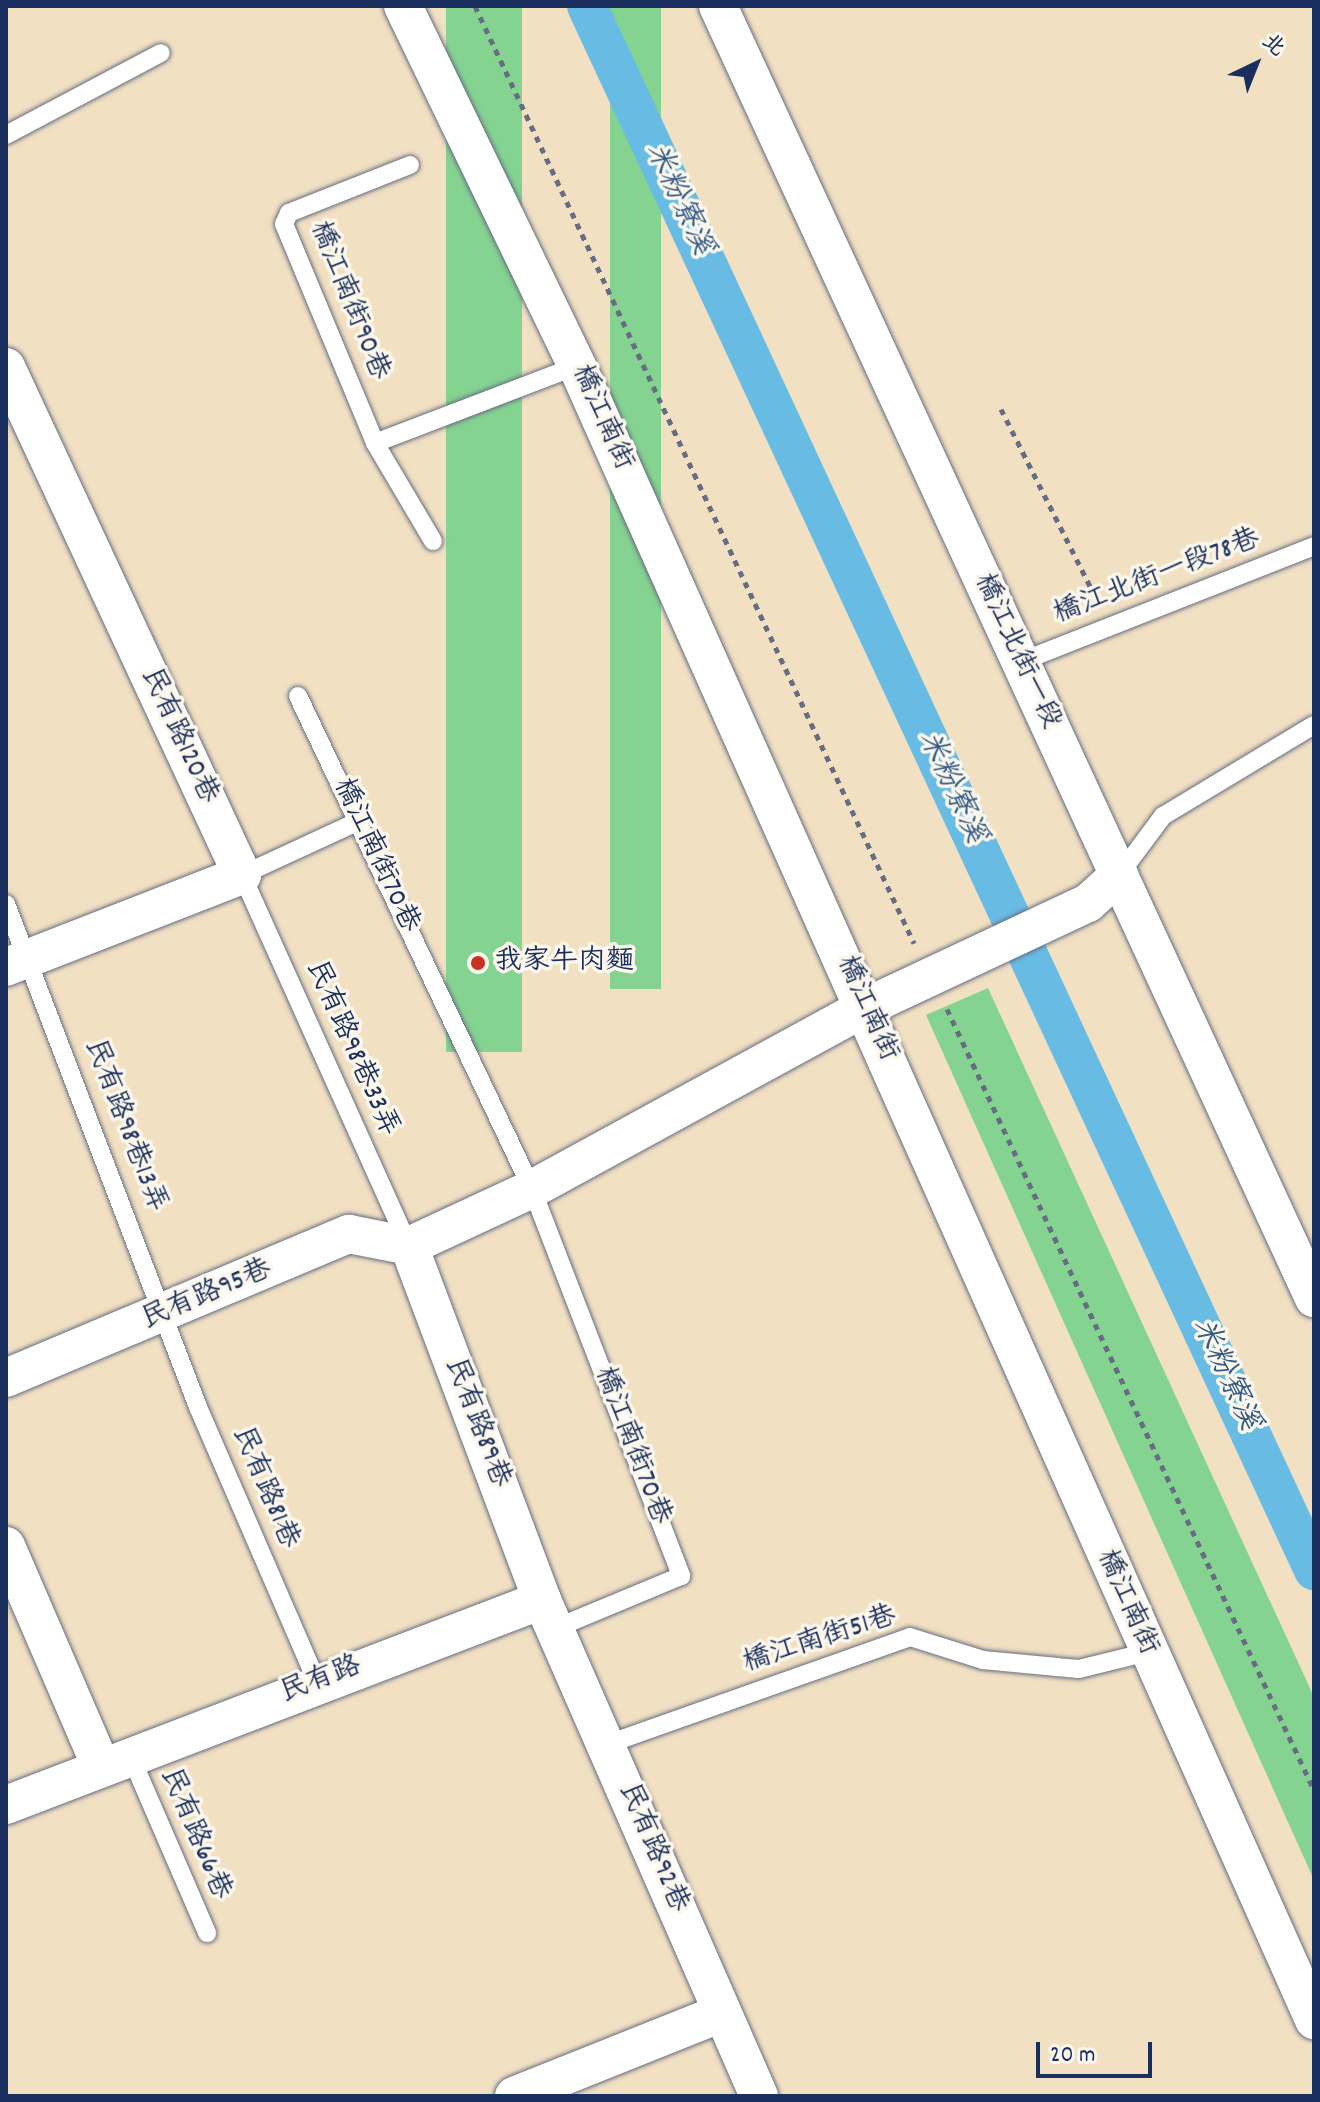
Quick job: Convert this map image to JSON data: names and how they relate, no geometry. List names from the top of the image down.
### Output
{
  "streets": {
    "street": [
      "橋江南街",
      "橋江北街一段",
      "民有路120巷",
      "民有路95巷",
      "民有路89巷",
      "民有路",
      "民有路92巷"
    ],
    "lane": [
      "橋江南街90巷",
      "橋江北街一段78巷",
      "橋江南街70巷",
      "民有路98巷33弄",
      "民有路98巷13弄",
      "民有路81巷",
      "橋江南街51巷",
      "民有路66巷"
    ]
  },
  "crossings": [
    ["橋江南街", "橋江南街51巷"],
    ["橋江北街一段78巷", "橋江北街一段"],
    ["民有路120巷", "民有路98巷33弄"],
    ["橋江南街70巷", "民有路89巷"],
    ["橋江南街70巷", "民有路"],
    ["橋江南街70巷", "民有路92巷"],
    ["民有路98巷33弄", "民有路95巷"],
    ["民有路98巷33弄", "民有路89巷"],
    ["民有路98巷13弄", "民有路95巷"],
    ["民有路98巷13弄", "民有路81巷"],
    ["民有路95巷", "民有路89巷"],
    ["民有路95巷", "民有路81巷"],
    ["民有路89巷", "民有路"],
    ["民有路89巷", "民有路92巷"],
    ["民有路81巷", "民有路"],
    ["橋江南街51巷", "民有路92巷"],
    ["民有路", "民有路66巷"],
    ["民有路", "民有路92巷"]
  ],
  "water": ["米粉寮溪"],
  "places": ["我家牛肉麵"],
  "scale_bar": "20 m",
  "north": "top right"
}
